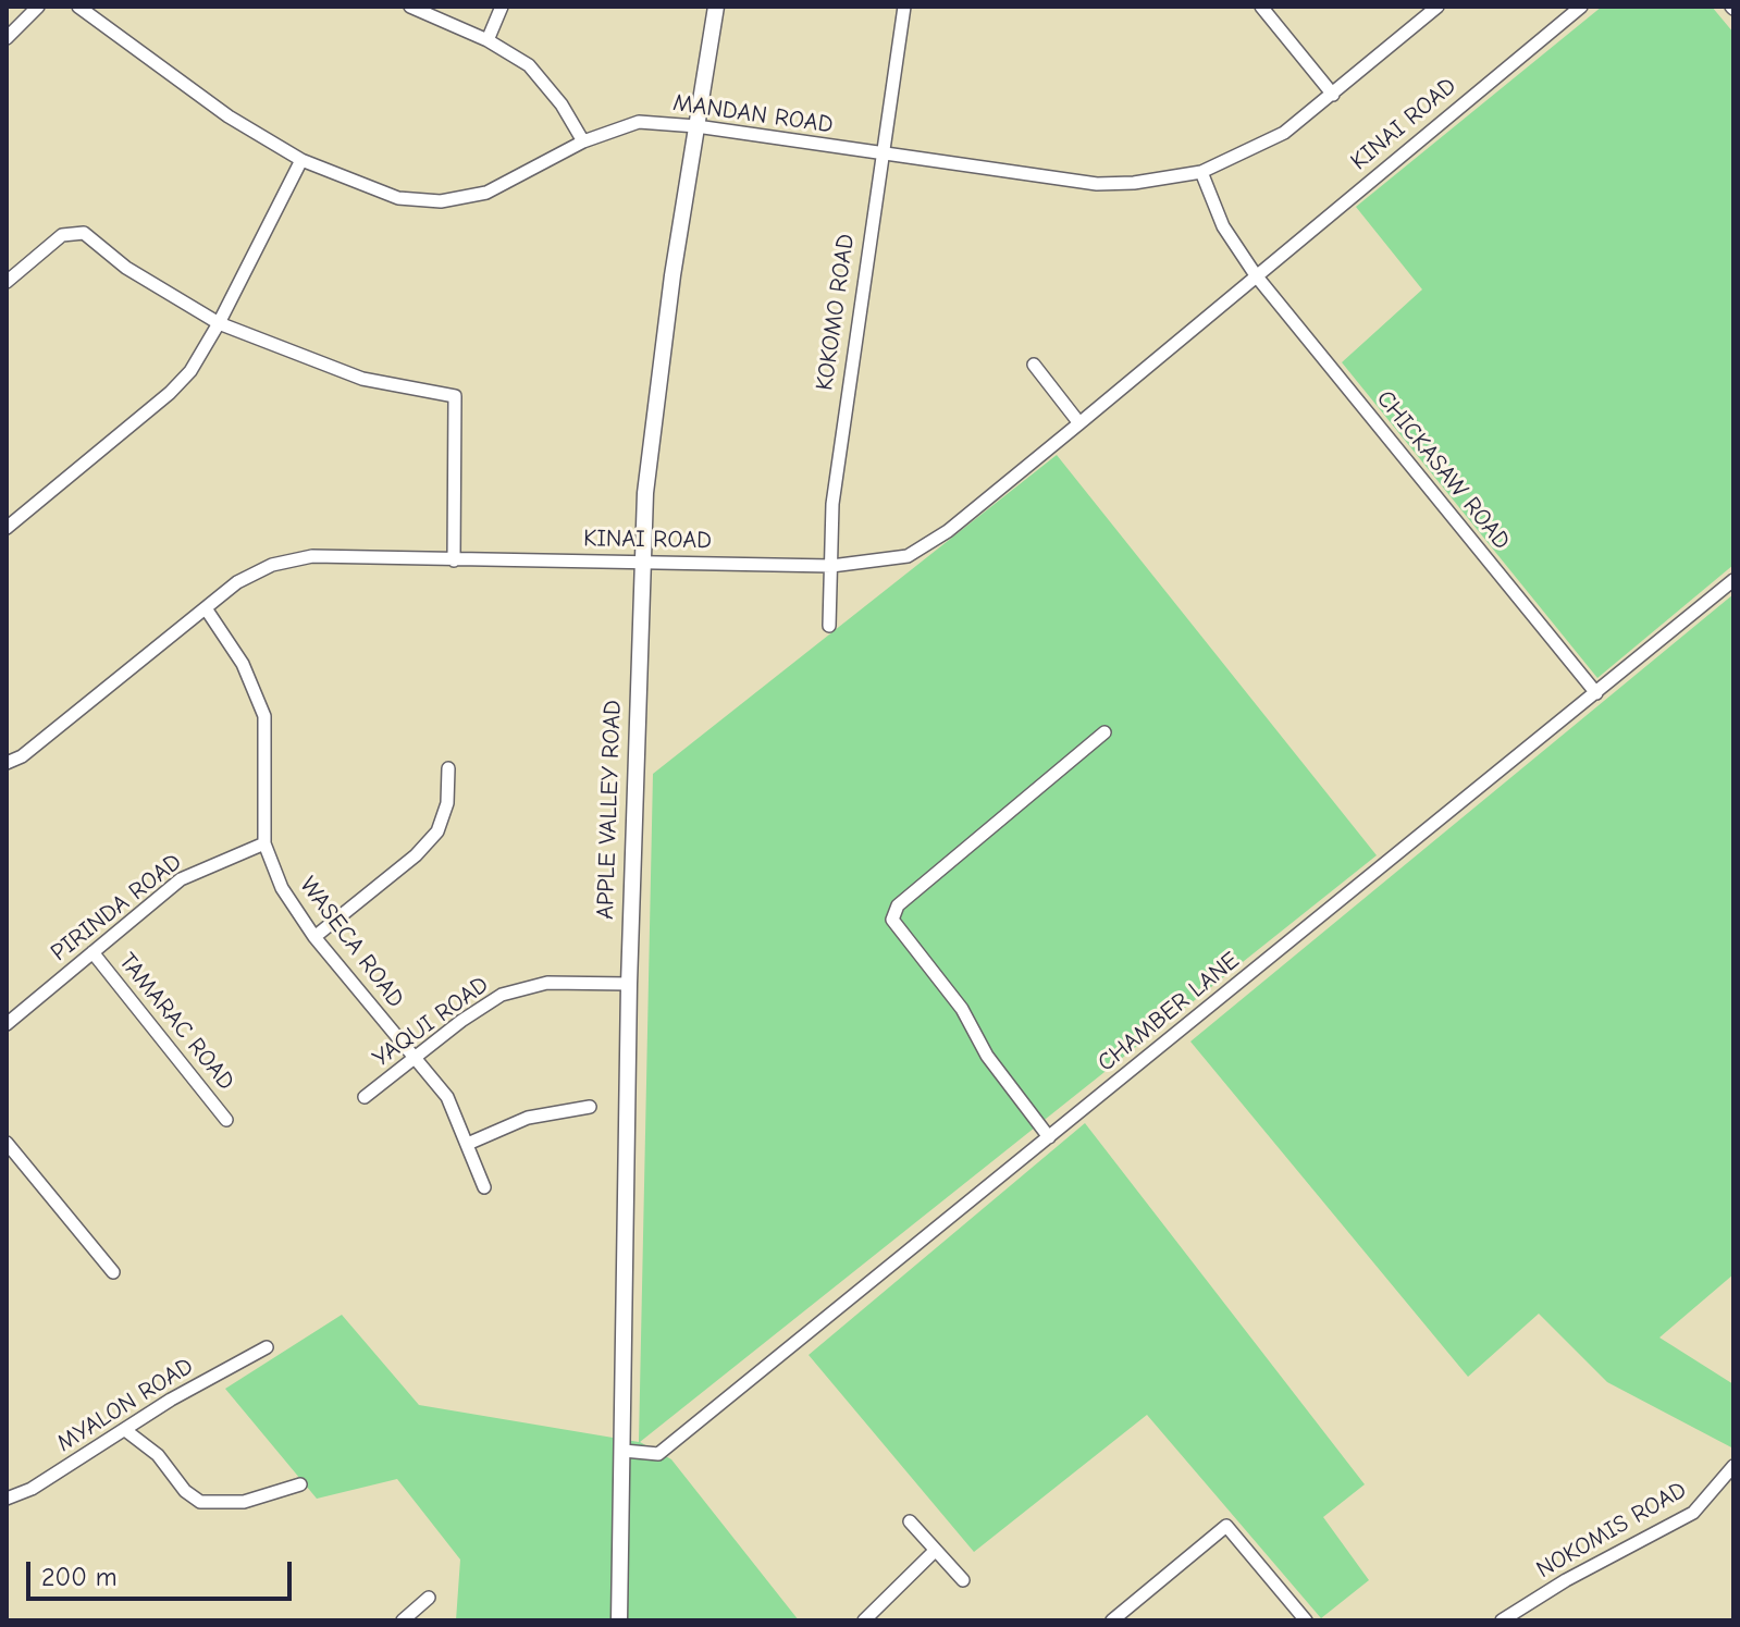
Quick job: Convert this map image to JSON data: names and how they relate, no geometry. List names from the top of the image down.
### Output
{
  "streets": {
    "main road": ["APPLE VALLEY ROAD"],
    "street": [
      "MANDAN ROAD",
      "KINAI ROAD",
      "KOKOMO ROAD",
      "CHICKASAW ROAD",
      "PIRINDA ROAD",
      "WASECA ROAD",
      "CHAMBER LANE",
      "TAMARAC ROAD",
      "YAQUI ROAD",
      "MYALON ROAD",
      "NOKOMIS ROAD"
    ]
  },
  "crossings": [
    ["MANDAN ROAD", "KOKOMO ROAD"],
    ["MANDAN ROAD", "APPLE VALLEY ROAD"],
    ["KINAI ROAD", "KOKOMO ROAD"],
    ["KINAI ROAD", "CHICKASAW ROAD"],
    ["KINAI ROAD", "APPLE VALLEY ROAD"],
    ["KINAI ROAD", "WASECA ROAD"],
    ["CHICKASAW ROAD", "CHAMBER LANE"],
    ["APPLE VALLEY ROAD", "CHAMBER LANE"],
    ["APPLE VALLEY ROAD", "YAQUI ROAD"],
    ["PIRINDA ROAD", "WASECA ROAD"],
    ["PIRINDA ROAD", "TAMARAC ROAD"],
    ["WASECA ROAD", "YAQUI ROAD"]
  ],
  "scale_bar": "200 m"
}
